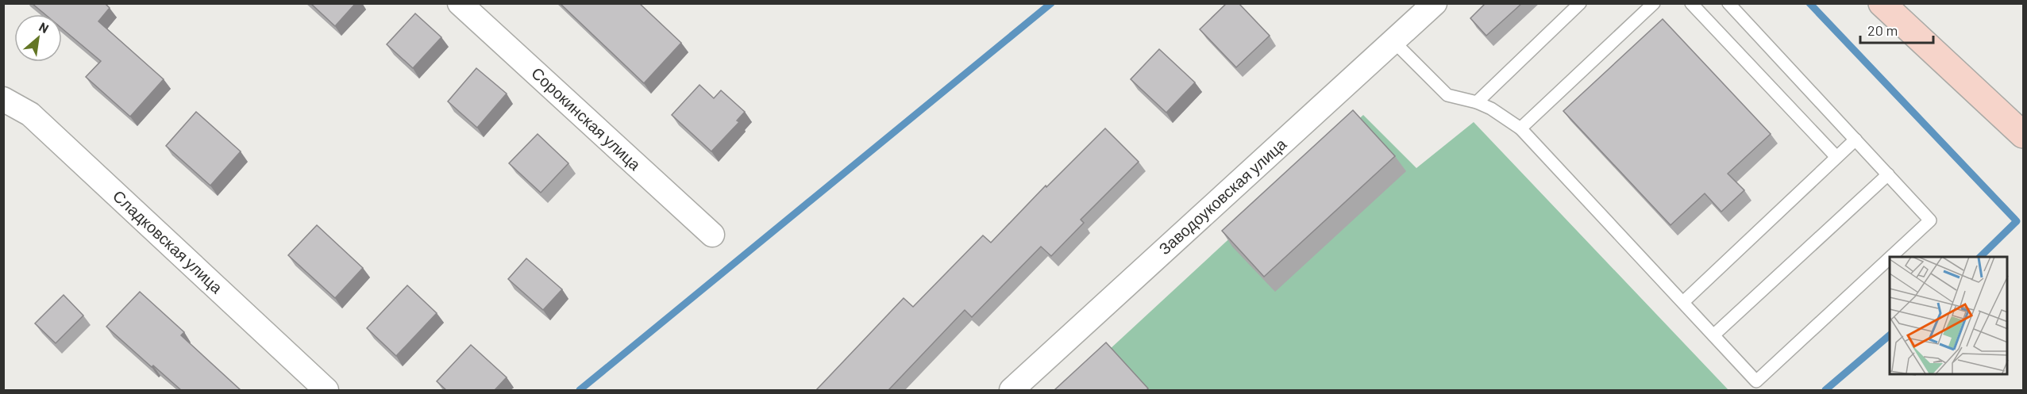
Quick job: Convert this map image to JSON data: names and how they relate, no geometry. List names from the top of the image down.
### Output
{
  "streets": {
    "street": ["Сорокинская улица", "Заводоуковская улица", "Сладковская улица"]
  },
  "scale_bar": "20 m",
  "north": "top right"
}
